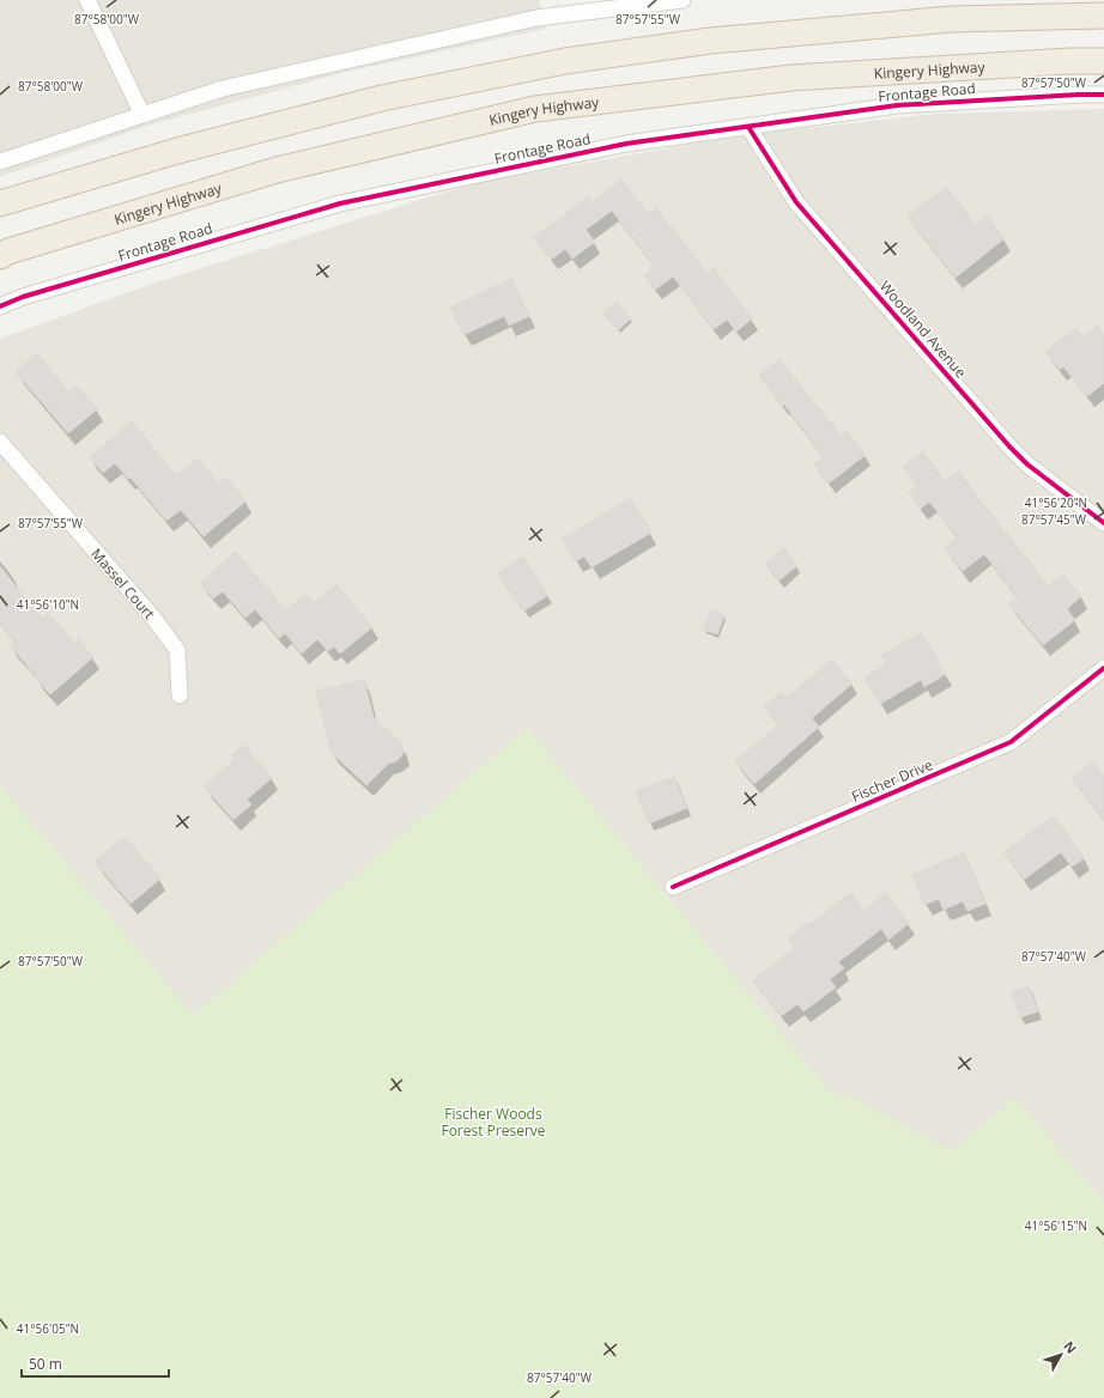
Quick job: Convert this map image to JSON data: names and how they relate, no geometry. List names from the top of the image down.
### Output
{
  "streets": {
    "highway": ["Kingery Highway"],
    "street": [
      "Frontage Road",
      "Woodland Avenue",
      "Massel Court",
      "Fischer Drive"
    ]
  },
  "crossings": [
    ["Frontage Road", "Woodland Avenue"]
  ],
  "parks": ["Fischer Woods Forest Preserve"],
  "scale_bar": "50 m",
  "north": "top right",
  "coordinates": [
    "87°58'00\"W",
    "87°57'55\"W",
    "87°57'50\"W",
    "41°56'20\"N",
    "87°57'45\"W",
    "41°56'10\"N",
    "87°57'40\"W",
    "41°56'15\"N",
    "41°56'05\"N"
  ]
}
